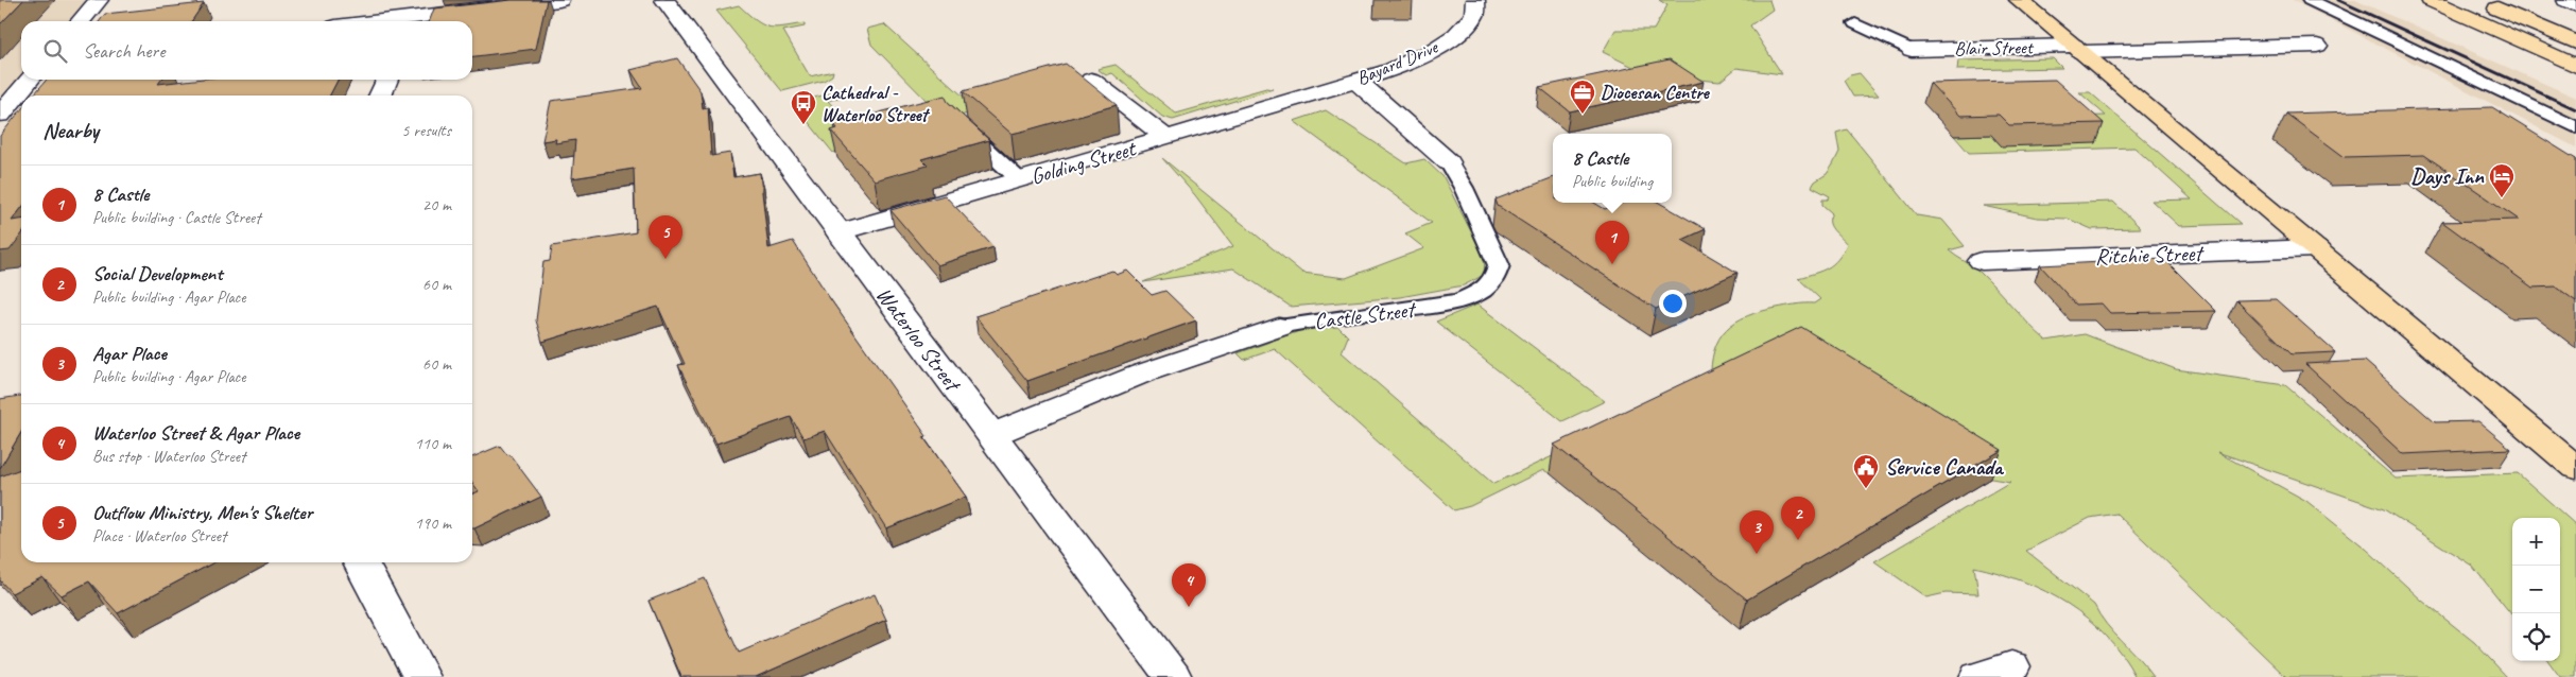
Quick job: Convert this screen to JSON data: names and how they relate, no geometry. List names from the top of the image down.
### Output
{
  "streets": {
    "street": [
      "Blair Street",
      "Bayard Drive",
      "Golding Street",
      "Ritchie Street",
      "Castle Street",
      "Waterloo Street"
    ]
  },
  "crossings": [
    ["Bayard Drive", "Golding Street"],
    ["Bayard Drive", "Castle Street"],
    ["Golding Street", "Waterloo Street"],
    ["Castle Street", "Waterloo Street"]
  ],
  "places": {
    "office": ["Diocesan Centre"],
    "bus stop": ["Cathedral - Waterloo Street"],
    "hotel": ["Days Inn"],
    "public building": ["Service Canada"]
  },
  "page": {
    "search": "Search here",
    "heading": ["Nearby", "5 results"],
    "popup": ["8 Castle", "Public building"],
    "list": [
      {
        "mark": "1",
        "name": "8 Castle",
        "note": "Public building · Castle Street",
        "value": "20 m"
      },
      {
        "mark": "2",
        "name": "Social Development",
        "note": "Public building · Agar Place",
        "value": "60 m"
      },
      {
        "mark": "3",
        "name": "Agar Place",
        "note": "Public building · Agar Place",
        "value": "60 m"
      },
      {
        "mark": "4",
        "name": "Waterloo Street & Agar Place",
        "note": "Bus stop · Waterloo Street",
        "value": "110 m"
      },
      {
        "mark": "5",
        "name": "Outflow Ministry, Men's Shelter",
        "note": "Place · Waterloo Street",
        "value": "190 m"
      }
    ],
    "pins": [
      "5",
      "1",
      "2",
      "3",
      "4"
    ],
    "map_buttons": ["+", "−"]
  }
}
